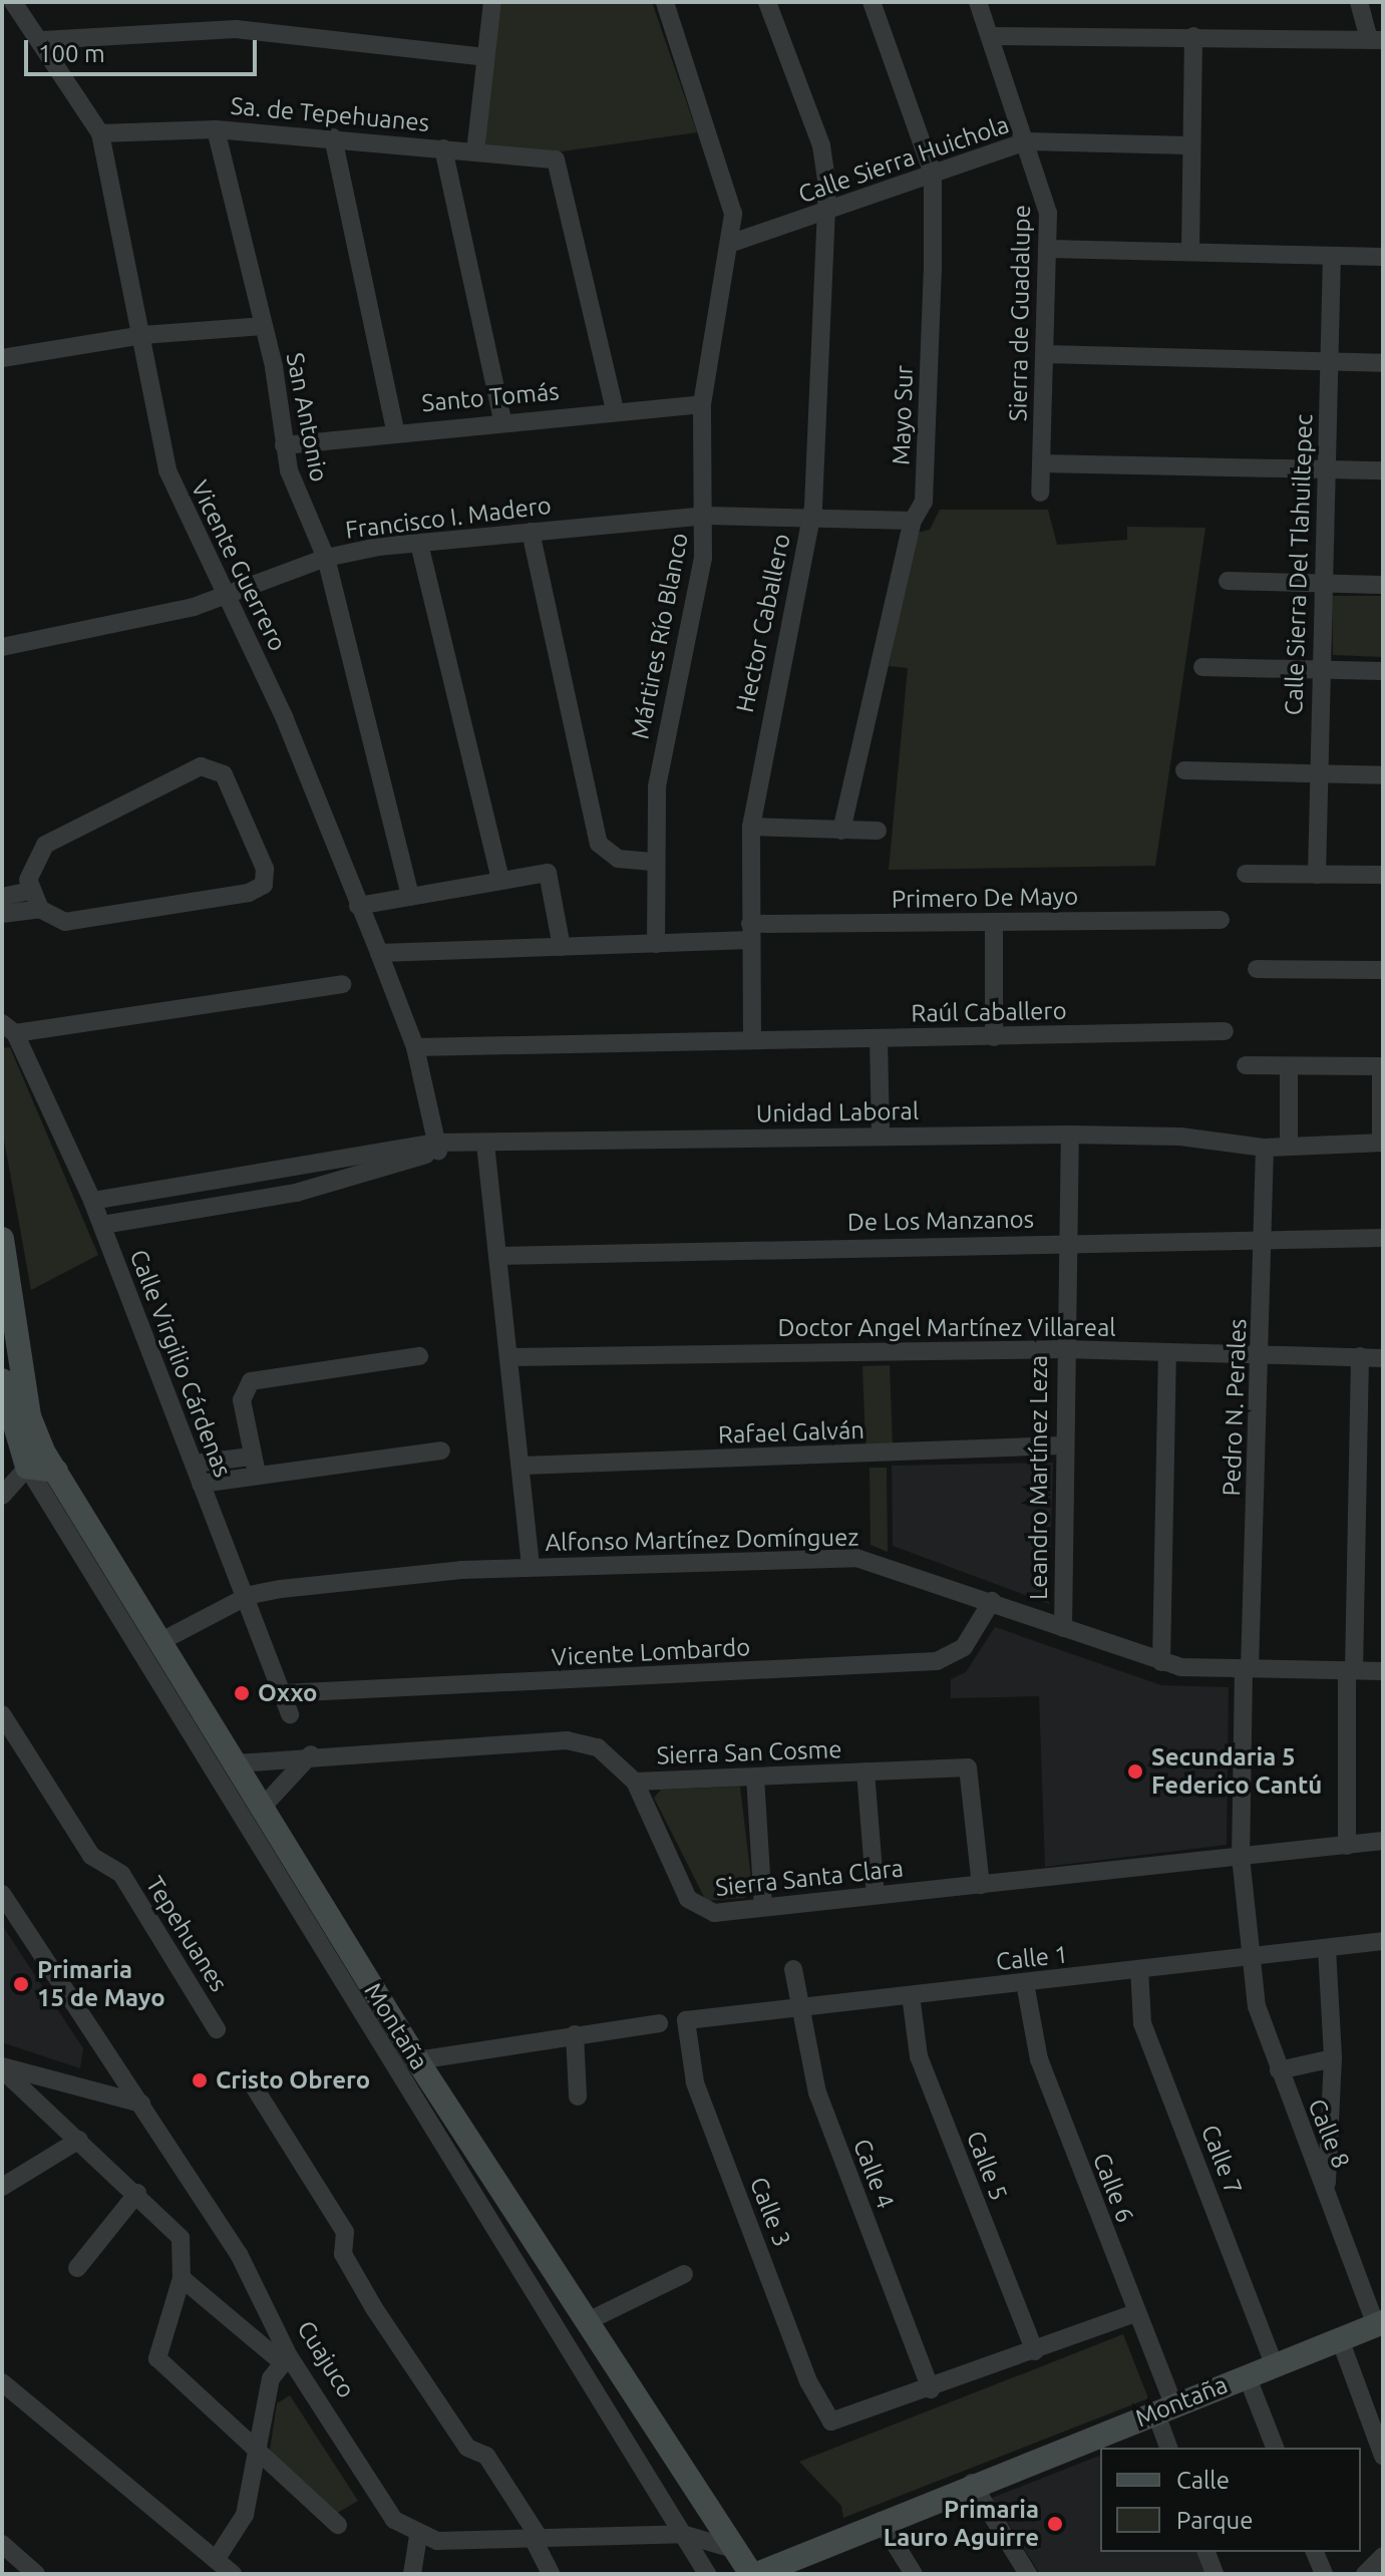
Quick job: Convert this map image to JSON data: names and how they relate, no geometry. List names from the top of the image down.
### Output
{
  "streets": {
    "main road": ["Montaña"],
    "street": [
      "Sa. de Tepehuanes",
      "Calle Sierra Huichola",
      "Sierra de Guadalupe",
      "Santo Tomás",
      "Mayo Sur",
      "San Antonio",
      "Francisco I. Madero",
      "Calle Sierra Del Tlahuiltepec",
      "Vicente Guerrero",
      "Hector Caballero",
      "Mártires Río Blanco",
      "Primero De Mayo",
      "Raúl Caballero",
      "Unidad Laboral",
      "De Los Manzanos",
      "Doctor Angel Martínez Villareal",
      "Calle Virgilio Cárdenas",
      "Pedro N. Perales",
      "Rafael Galván",
      "Leandro Martínez Leza",
      "Alfonso Martínez Domínguez",
      "Vicente Lombardo",
      "Sierra San Cosme",
      "Sierra Santa Clara",
      "Tepehuanes",
      "Calle 1",
      "Calle 8",
      "Calle 7",
      "Calle 5",
      "Calle 4",
      "Calle 6",
      "Calle 3",
      "Cuajuco"
    ]
  },
  "crossings": [
    ["Sa. de Tepehuanes", "Santo Tomás"],
    ["Sa. de Tepehuanes", "San Antonio"],
    ["Sa. de Tepehuanes", "Vicente Guerrero"],
    ["Calle Sierra Huichola", "Sierra de Guadalupe"],
    ["Calle Sierra Huichola", "Mayo Sur"],
    ["Calle Sierra Huichola", "Hector Caballero"],
    ["Calle Sierra Huichola", "Mártires Río Blanco"],
    ["Santo Tomás", "San Antonio"],
    ["Santo Tomás", "Mártires Río Blanco"],
    ["Mayo Sur", "Francisco I. Madero"],
    ["San Antonio", "Francisco I. Madero"],
    ["Francisco I. Madero", "Vicente Guerrero"],
    ["Francisco I. Madero", "Hector Caballero"],
    ["Francisco I. Madero", "Mártires Río Blanco"],
    ["Vicente Guerrero", "Primero De Mayo"],
    ["Vicente Guerrero", "Raúl Caballero"],
    ["Vicente Guerrero", "Unidad Laboral"],
    ["Hector Caballero", "Primero De Mayo"],
    ["Hector Caballero", "Raúl Caballero"],
    ["Mártires Río Blanco", "Primero De Mayo"],
    ["Unidad Laboral", "Calle Virgilio Cárdenas"],
    ["Unidad Laboral", "Pedro N. Perales"],
    ["Unidad Laboral", "Leandro Martínez Leza"],
    ["De Los Manzanos", "Pedro N. Perales"],
    ["De Los Manzanos", "Leandro Martínez Leza"],
    ["Doctor Angel Martínez Villareal", "Pedro N. Perales"],
    ["Doctor Angel Martínez Villareal", "Leandro Martínez Leza"],
    ["Calle Virgilio Cárdenas", "Alfonso Martínez Domínguez"],
    ["Calle Virgilio Cárdenas", "Vicente Lombardo"],
    ["Pedro N. Perales", "Alfonso Martínez Domínguez"],
    ["Pedro N. Perales", "Sierra Santa Clara"],
    ["Pedro N. Perales", "Calle 1"],
    ["Pedro N. Perales", "Calle 8"],
    ["Rafael Galván", "Leandro Martínez Leza"],
    ["Leandro Martínez Leza", "Alfonso Martínez Domínguez"],
    ["Alfonso Martínez Domínguez", "Vicente Lombardo"],
    ["Alfonso Martínez Domínguez", "Montaña"],
    ["Sierra San Cosme", "Sierra Santa Clara"],
    ["Sierra San Cosme", "Montaña"],
    ["Calle 1", "Calle 8"],
    ["Calle 1", "Calle 7"],
    ["Calle 1", "Calle 5"],
    ["Calle 1", "Calle 4"],
    ["Calle 1", "Calle 6"],
    ["Calle 1", "Calle 3"],
    ["Montaña", "Calle 8"],
    ["Montaña", "Calle 7"],
    ["Montaña", "Calle 6"],
    ["Calle 4", "Calle 3"]
  ],
  "places": [
    "Oxxo",
    "Secundaria 5 Federico Cantú",
    "Primaria 15 de Mayo",
    "Cristo Obrero",
    "Primaria Lauro Aguirre"
  ],
  "legend": ["Calle", "Parque"],
  "scale_bar": "100 m"
}
